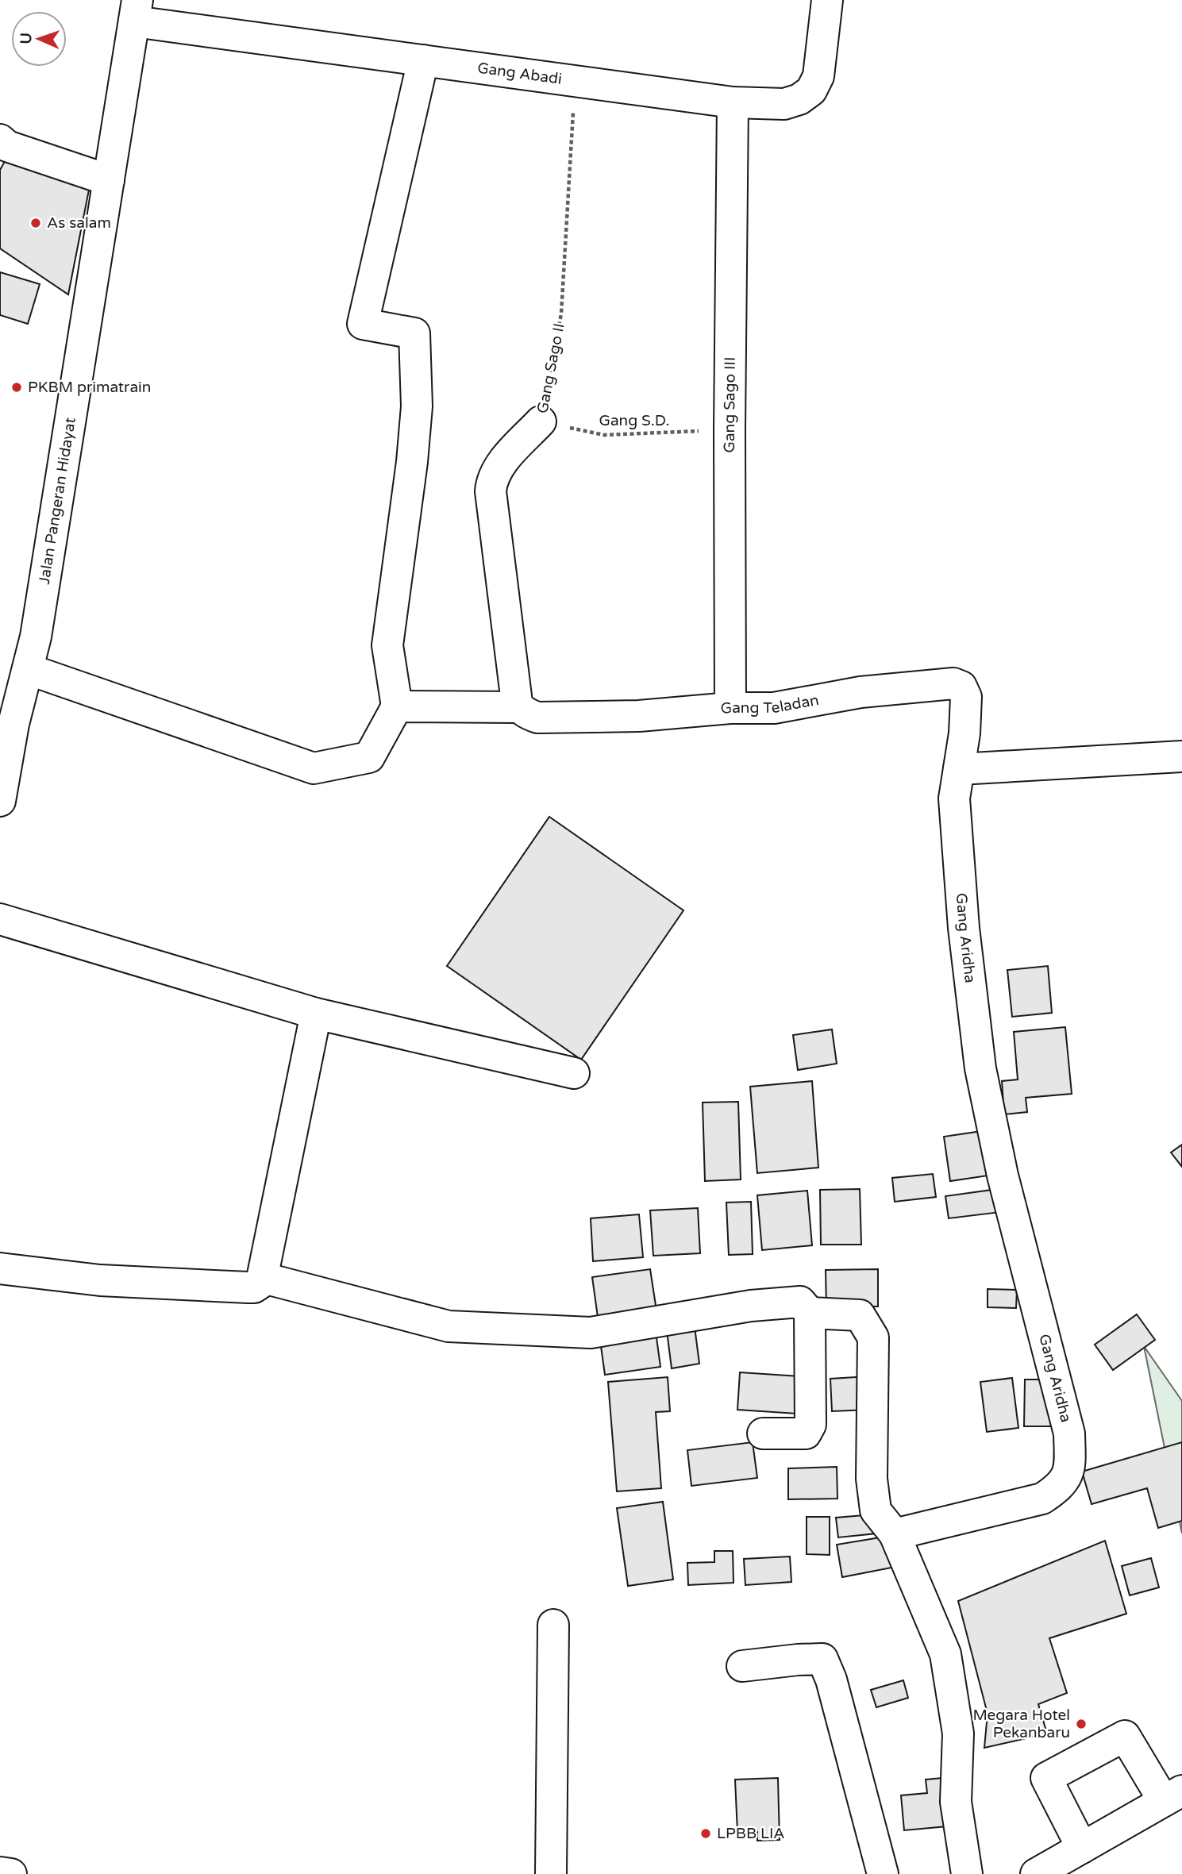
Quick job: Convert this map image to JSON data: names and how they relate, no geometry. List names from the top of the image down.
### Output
{
  "streets": {
    "main road": [
      "Gang Abadi",
      "Gang Sago II",
      "Gang Sago III",
      "Jalan Pangeran Hidayat",
      "Gang Teladan",
      "Gang Aridha"
    ],
    "path": ["Gang S.D."]
  },
  "crossings": [
    ["Gang Abadi", "Gang Sago II"],
    ["Gang Abadi", "Gang Sago III"],
    ["Gang Abadi", "Jalan Pangeran Hidayat"],
    ["Gang Sago II", "Gang S.D."],
    ["Gang Sago II", "Gang Teladan"],
    ["Gang Sago III", "Gang S.D."],
    ["Gang Sago III", "Gang Teladan"],
    ["Gang Teladan", "Gang Aridha"]
  ],
  "places": [
    "As salam",
    "PKBM primatrain",
    "Megara Hotel Pekanbaru",
    "LPBB LIA"
  ],
  "north": "left"
}
